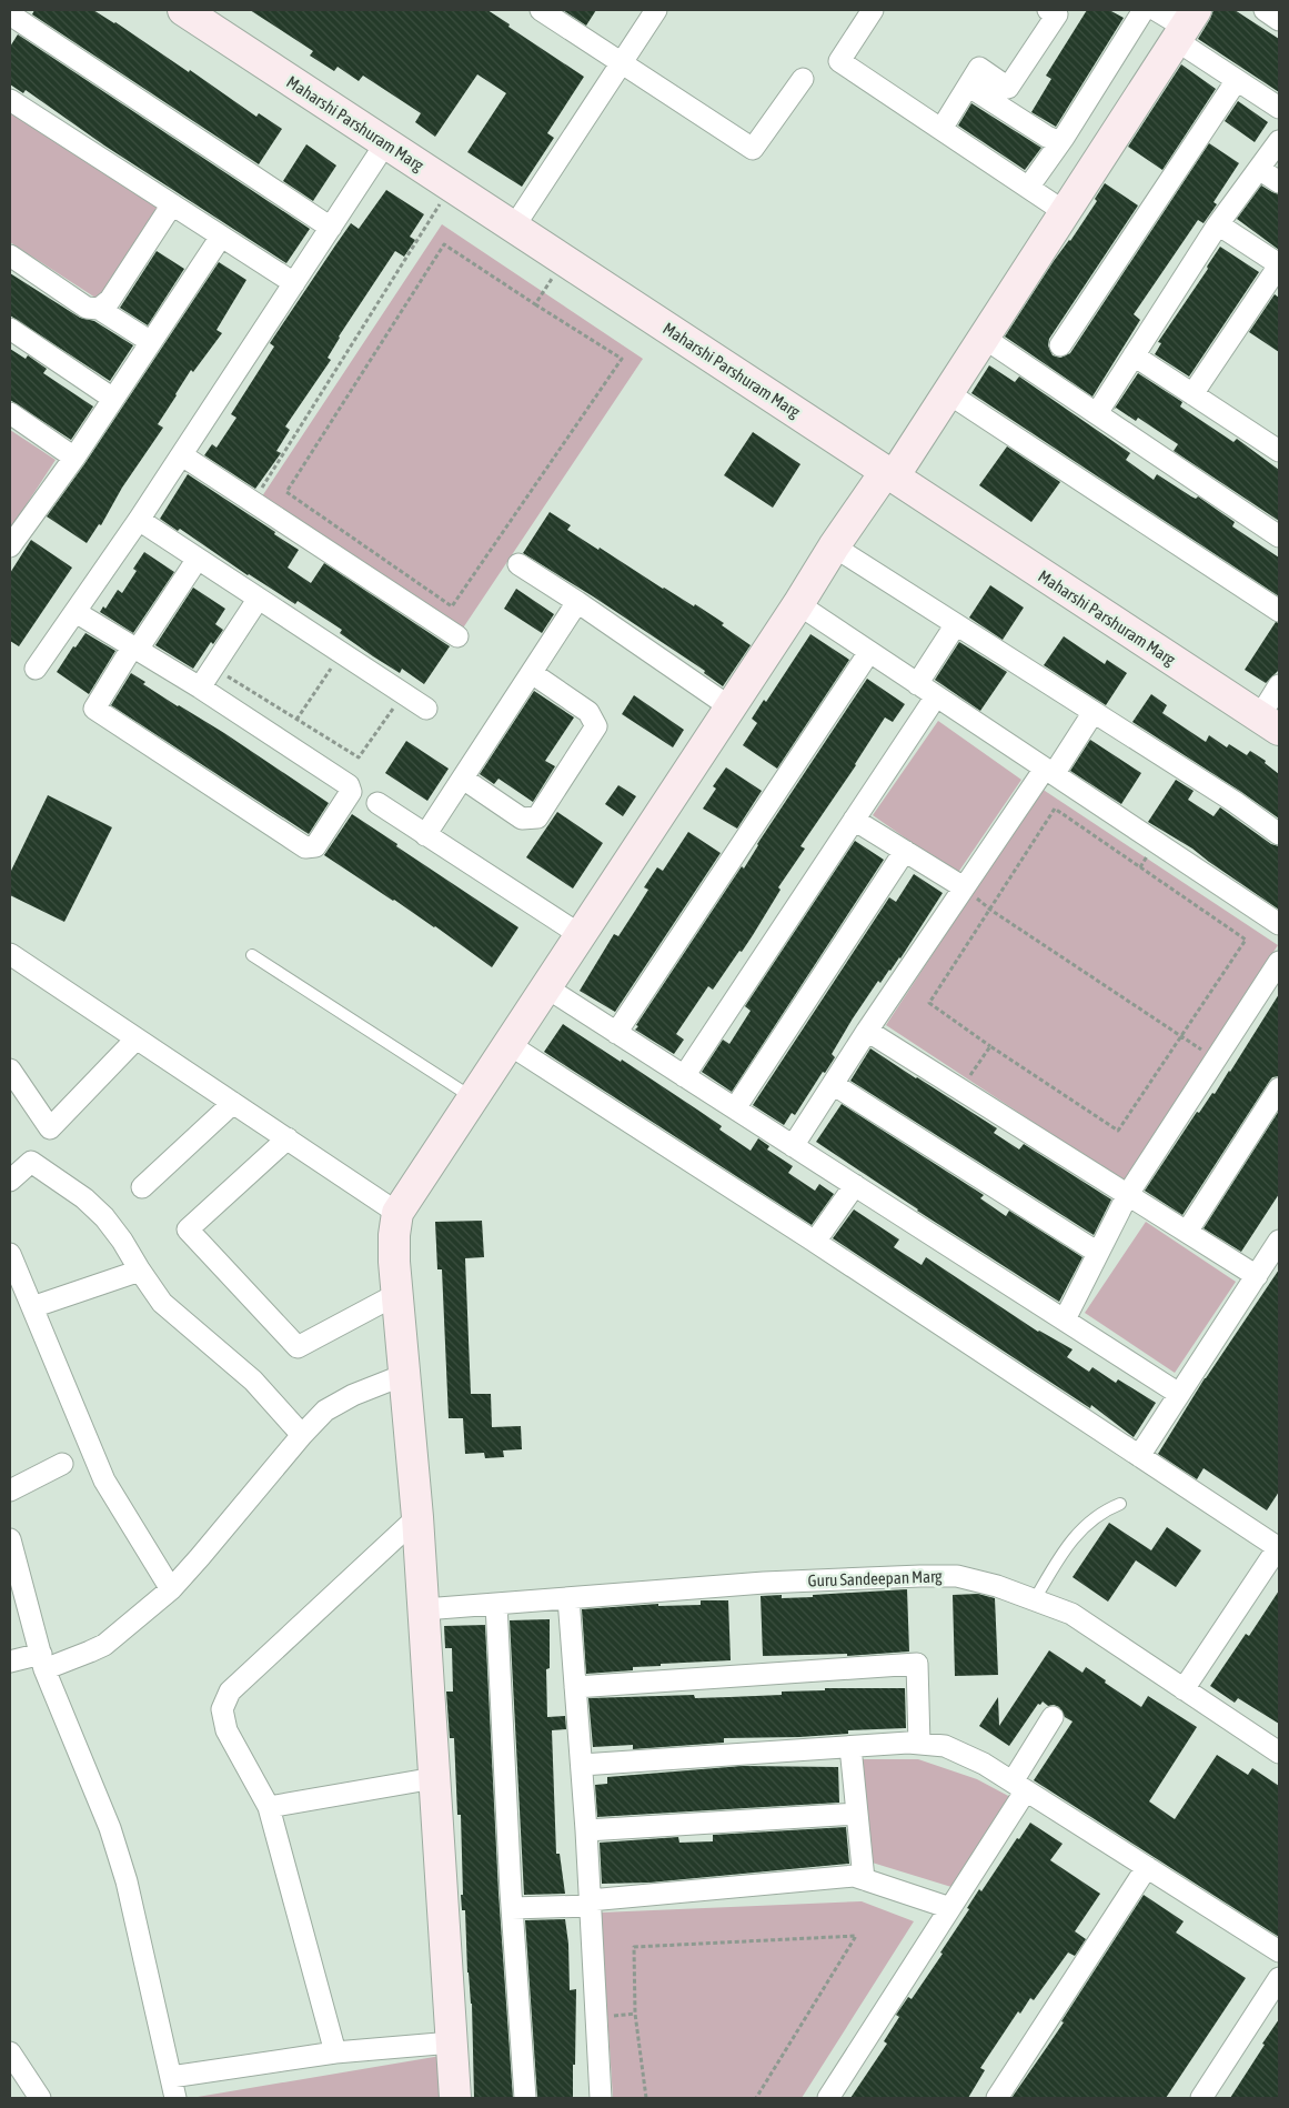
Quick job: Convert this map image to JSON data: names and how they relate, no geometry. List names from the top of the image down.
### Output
{
  "streets": {
    "street": ["Maharshi Parshuram Marg", "Guru Sandeepan Marg"]
  }
}
